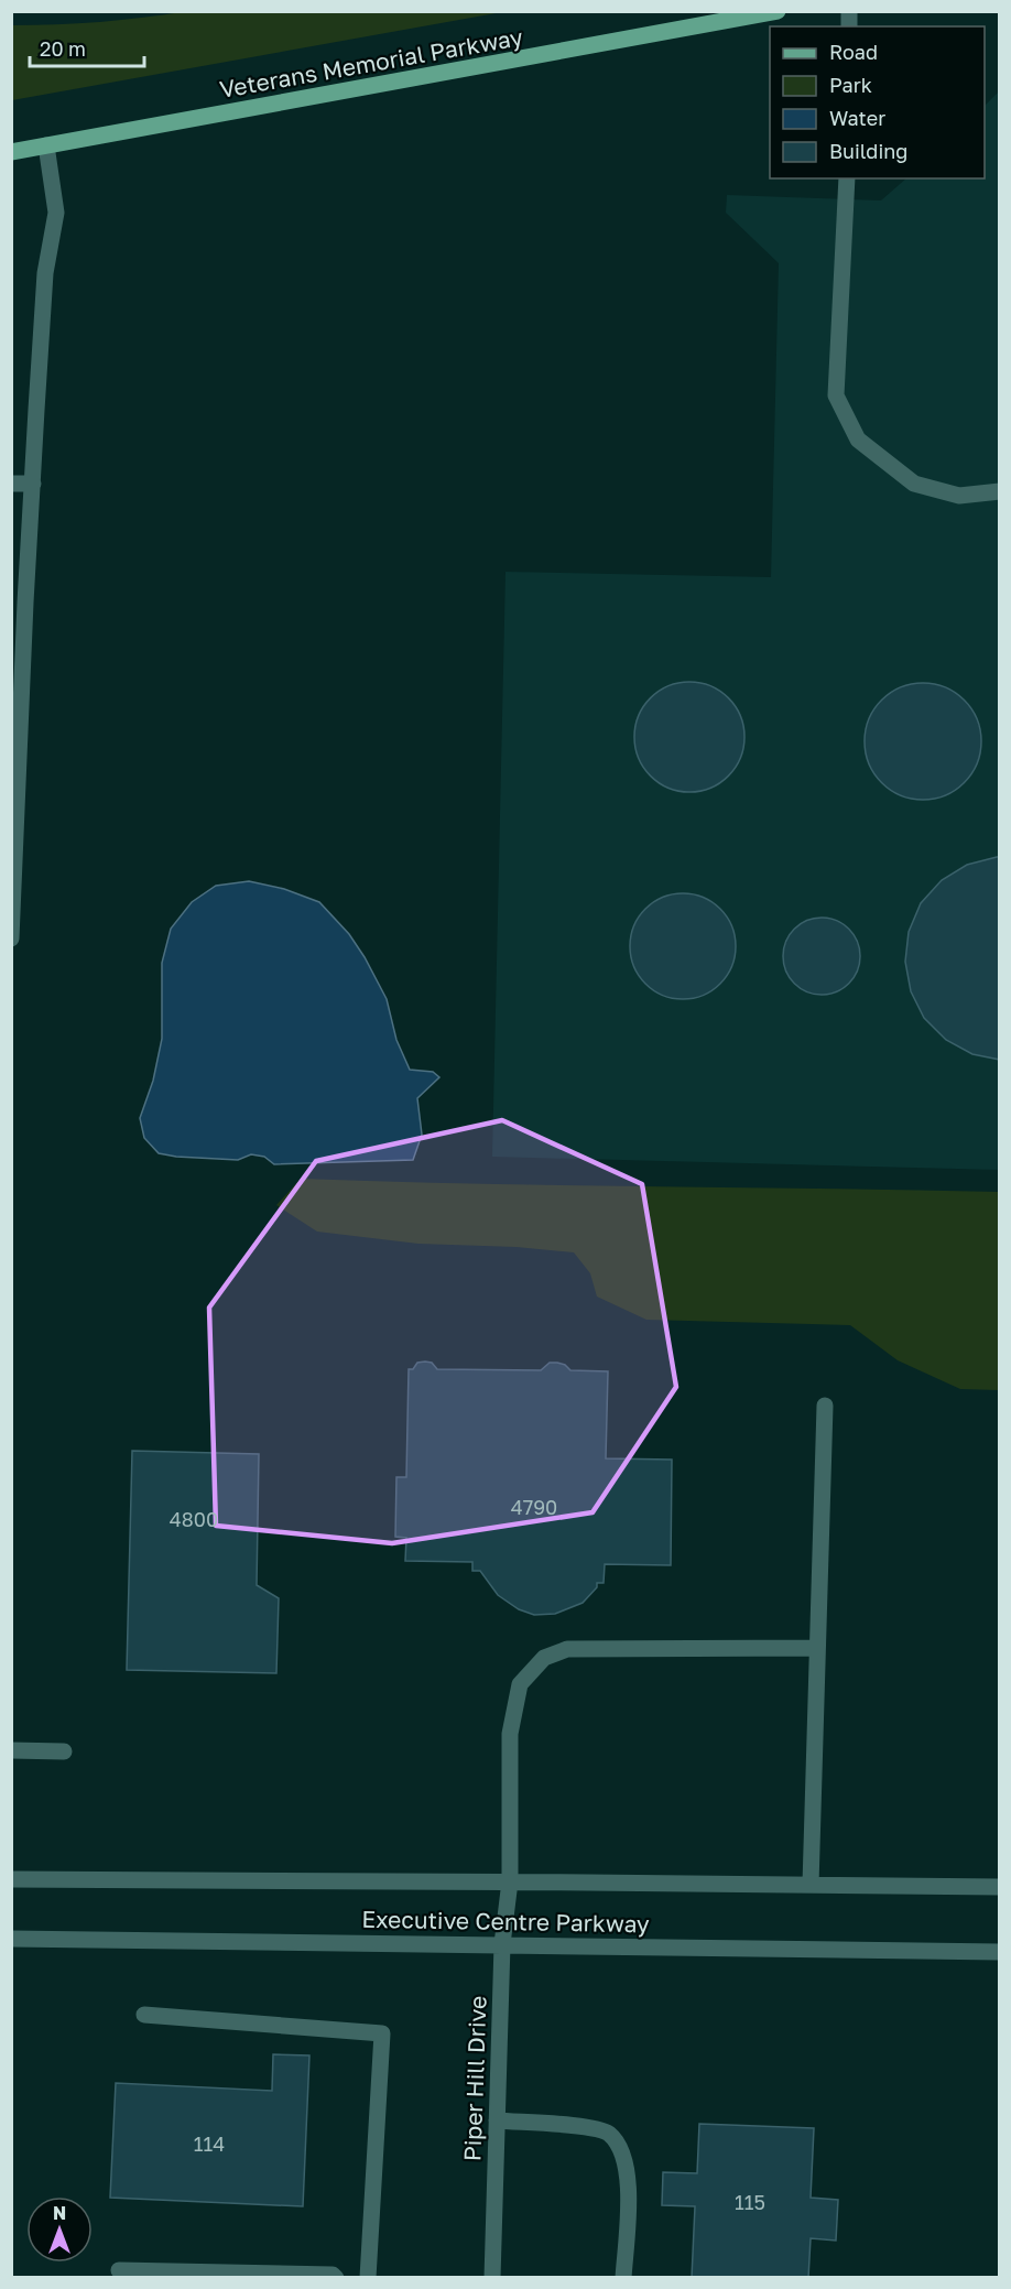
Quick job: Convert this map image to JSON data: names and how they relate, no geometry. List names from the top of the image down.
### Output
{
  "streets": {
    "main road": ["Veterans Memorial Parkway"],
    "street": ["Executive Centre Parkway", "Piper Hill Drive"]
  },
  "crossings": [
    ["Executive Centre Parkway", "Piper Hill Drive"]
  ],
  "house_numbers": [
    "4790",
    "4800",
    "114",
    "115"
  ],
  "legend": [
    "Road",
    "Park",
    "Water",
    "Building"
  ],
  "scale_bar": "20 m",
  "north": "top"
}
